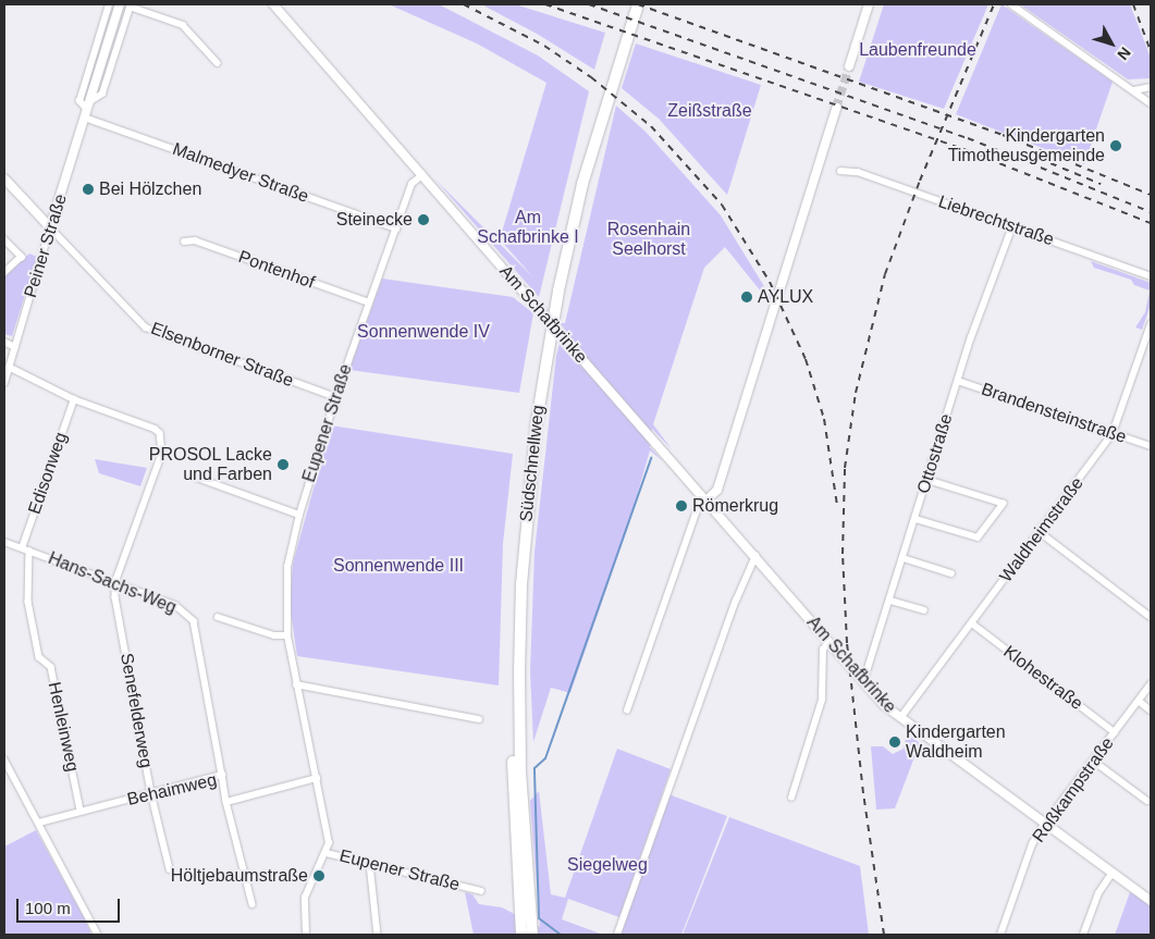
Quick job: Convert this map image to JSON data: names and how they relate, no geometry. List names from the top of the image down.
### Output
{
  "streets": {
    "highway": ["Südschnellweg"],
    "street": [
      "Malmedyer Straße",
      "Liebrechtstraße",
      "Peiner Straße",
      "Pontenhof",
      "Am Schafbrinke",
      "Elsenborner Straße",
      "Brandensteinstraße",
      "Eupener Straße",
      "Ottostraße",
      "Edisonweg",
      "Waldheimstraße",
      "Hans-Sachs-Weg",
      "Klohestraße",
      "Senefelderweg",
      "Henleinweg",
      "Behaimweg",
      "Roßkampstraße"
    ]
  },
  "crossings": [
    ["Malmedyer Straße", "Peiner Straße"],
    ["Malmedyer Straße", "Eupener Straße"],
    ["Liebrechtstraße", "Ottostraße"],
    ["Peiner Straße", "Elsenborner Straße"],
    ["Pontenhof", "Eupener Straße"],
    ["Am Schafbrinke", "Eupener Straße"],
    ["Am Schafbrinke", "Ottostraße"],
    ["Am Schafbrinke", "Waldheimstraße"],
    ["Am Schafbrinke", "Roßkampstraße"],
    ["Elsenborner Straße", "Eupener Straße"],
    ["Brandensteinstraße", "Ottostraße"],
    ["Brandensteinstraße", "Waldheimstraße"],
    ["Eupener Straße", "Behaimweg"],
    ["Edisonweg", "Hans-Sachs-Weg"],
    ["Waldheimstraße", "Klohestraße"],
    ["Hans-Sachs-Weg", "Senefelderweg"],
    ["Hans-Sachs-Weg", "Henleinweg"],
    ["Hans-Sachs-Weg", "Behaimweg"],
    ["Klohestraße", "Roßkampstraße"],
    ["Senefelderweg", "Behaimweg"],
    ["Henleinweg", "Behaimweg"]
  ],
  "parks": [
    "Laubenfreunde",
    "Zeißstraße",
    "Am Schafbrinke I",
    "Rosenhain Seelhorst",
    "Sonnenwende IV",
    "Sonnenwende III",
    "Siegelweg"
  ],
  "places": [
    "Kindergarten Timotheusgemeinde",
    "Bei Hölzchen",
    "Steinecke",
    "AYLUX",
    "PROSOL Lacke und Farben",
    "Römerkrug",
    "Kindergarten Waldheim",
    "Höltjebaumstraße"
  ],
  "scale_bar": "100 m",
  "north": "bottom right"
}
